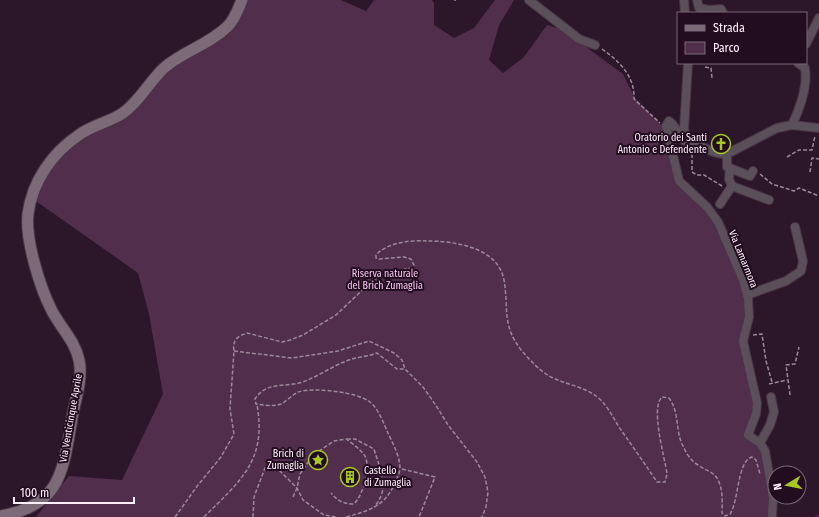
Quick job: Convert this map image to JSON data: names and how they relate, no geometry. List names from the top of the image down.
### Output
{
  "streets": {
    "street": ["Via Lamarmora", "Via Venticinque Aprile"]
  },
  "parks": ["Riserva naturale del Brich Zumaglia"],
  "places": {
    "church": ["Oratorio dei Santi Antonio e Defendente"],
    "place": ["Brich di Zumaglia"],
    "building": ["Castello di Zumaglia"]
  },
  "legend": ["Strada", "Parco"],
  "scale_bar": "100 m",
  "north": "left"
}
